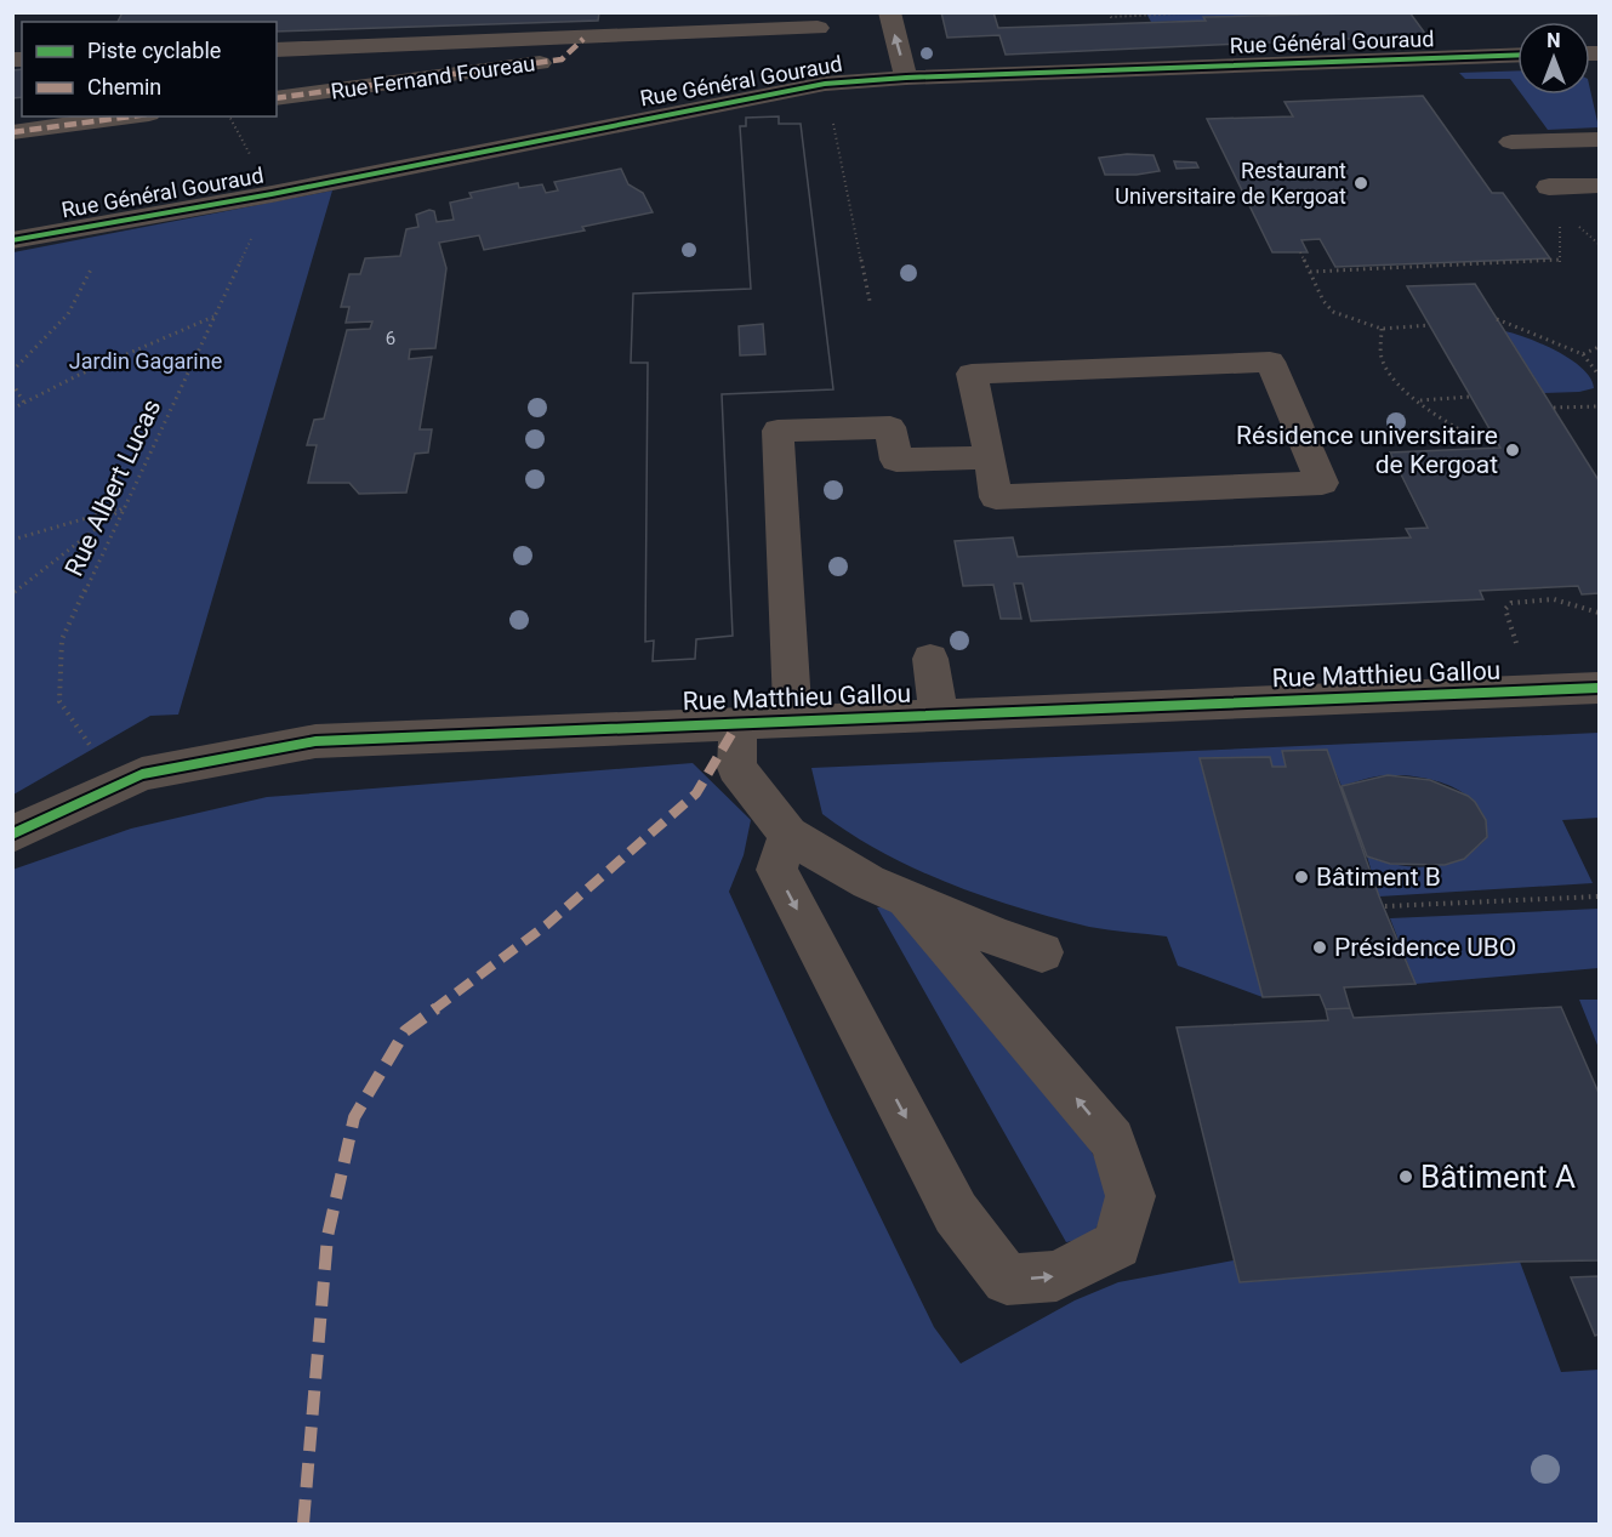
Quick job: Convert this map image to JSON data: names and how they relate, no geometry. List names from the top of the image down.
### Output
{
  "streets": {
    "street": ["Rue Général Gouraud", "Rue Fernand Foureau", "Rue Matthieu Gallou"],
    "path": ["Rue Albert Lucas"]
  },
  "crossings": [
    ["Rue Général Gouraud", "Rue Albert Lucas"],
    ["Rue Albert Lucas", "Rue Matthieu Gallou"]
  ],
  "parks": ["Jardin Gagarine"],
  "places": [
    "Restaurant Universitaire de Kergoat",
    "Résidence universitaire de Kergoat",
    "Bâtiment B",
    "Présidence UBO",
    "Bâtiment A"
  ],
  "house_numbers": ["6"],
  "legend": ["Piste cyclable", "Chemin"],
  "north": "top"
}
